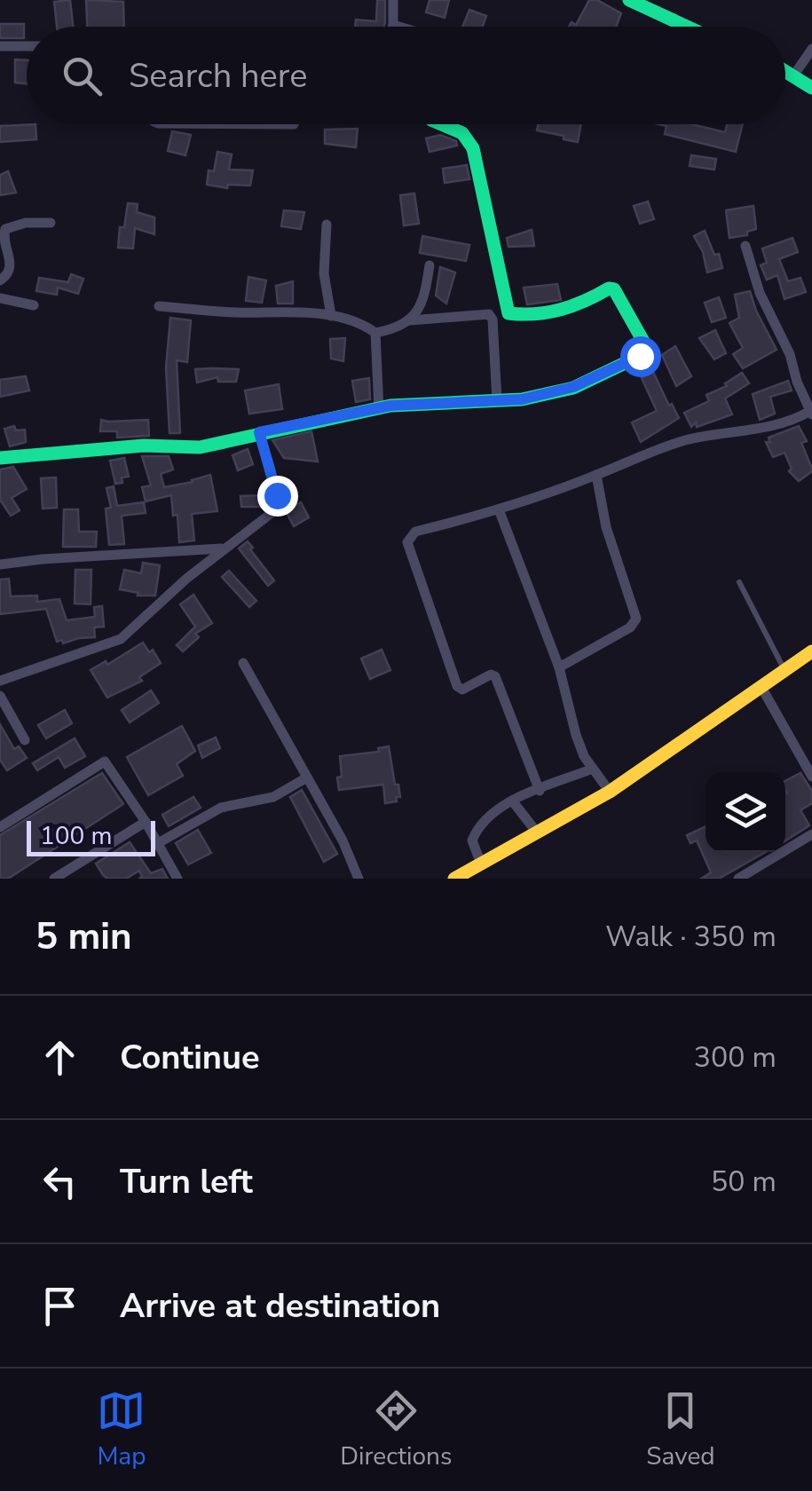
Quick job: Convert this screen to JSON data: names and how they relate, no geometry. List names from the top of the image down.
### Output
{
  "scale_bar": "100 m",
  "page": {
    "search": "Search here",
    "scale": "100 m",
    "heading": ["5 min", "Walk · 350 m"],
    "list": [
      ["Continue", "300 m"],
      ["Turn left", "50 m"],
      "Arrive at destination"
    ],
    "nav": ["Map", "Directions", "Saved"]
  }
}
